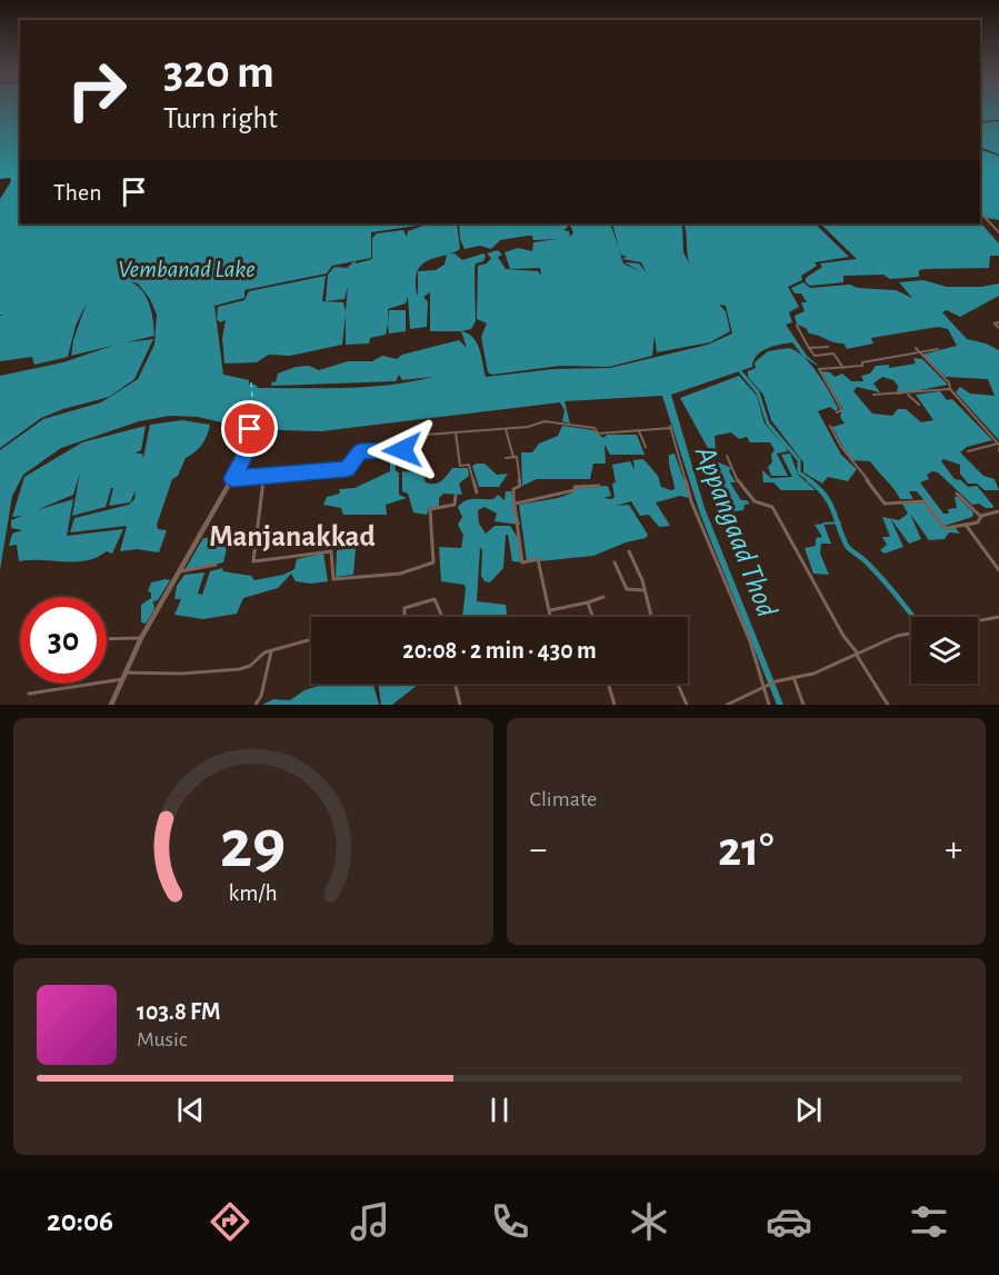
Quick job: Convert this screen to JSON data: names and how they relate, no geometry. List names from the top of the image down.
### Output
{
  "districts": ["Manjanakkad"],
  "water": ["Vembanad Lake", "Appangaad Thod"],
  "page": {
    "turn": ["320 m", "Turn right"],
    "then": "Then",
    "limit": "30",
    "trip": "20:08 · 2 min · 430 m",
    "tile": "Climate",
    "heat": ["−", "21°", "+"],
    "song": ["103.8 FM", "Music"],
    "tabs": "20:06",
    "gauge": ["29", "km/h"]
  }
}
